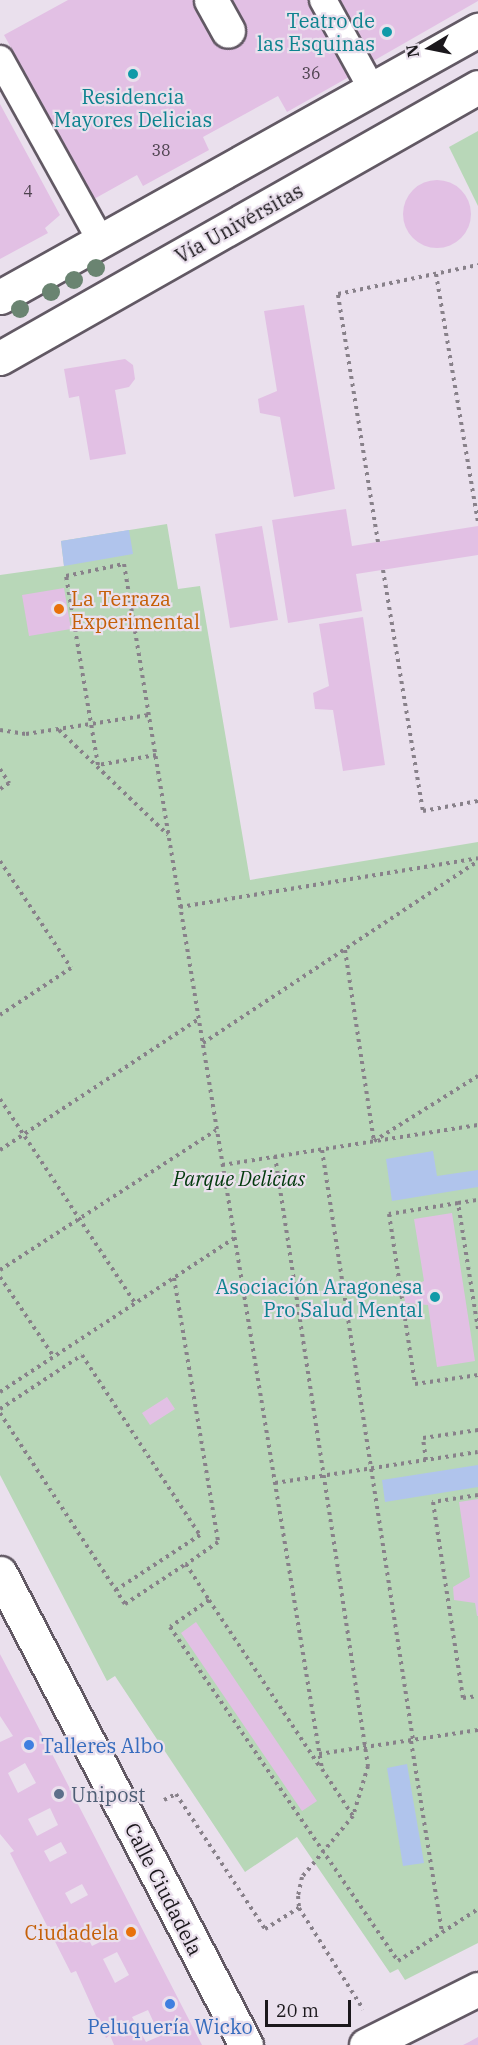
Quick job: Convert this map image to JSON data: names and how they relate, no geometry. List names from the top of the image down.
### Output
{
  "streets": {
    "main road": ["Vía Univérsitas", "Calle Ciudadela"]
  },
  "parks": ["Parque Delicias"],
  "places": [
    "Teatro de las Esquinas",
    "Residencia Mayores Delicias",
    "La Terraza Experimental",
    "Asociación Aragonesa Pro Salud Mental",
    "Talleres Albo",
    "Unipost",
    "Ciudadela",
    "Peluquería Wicko"
  ],
  "house_numbers": ["36", "38", "4"],
  "scale_bar": "20 m",
  "north": "left"
}
